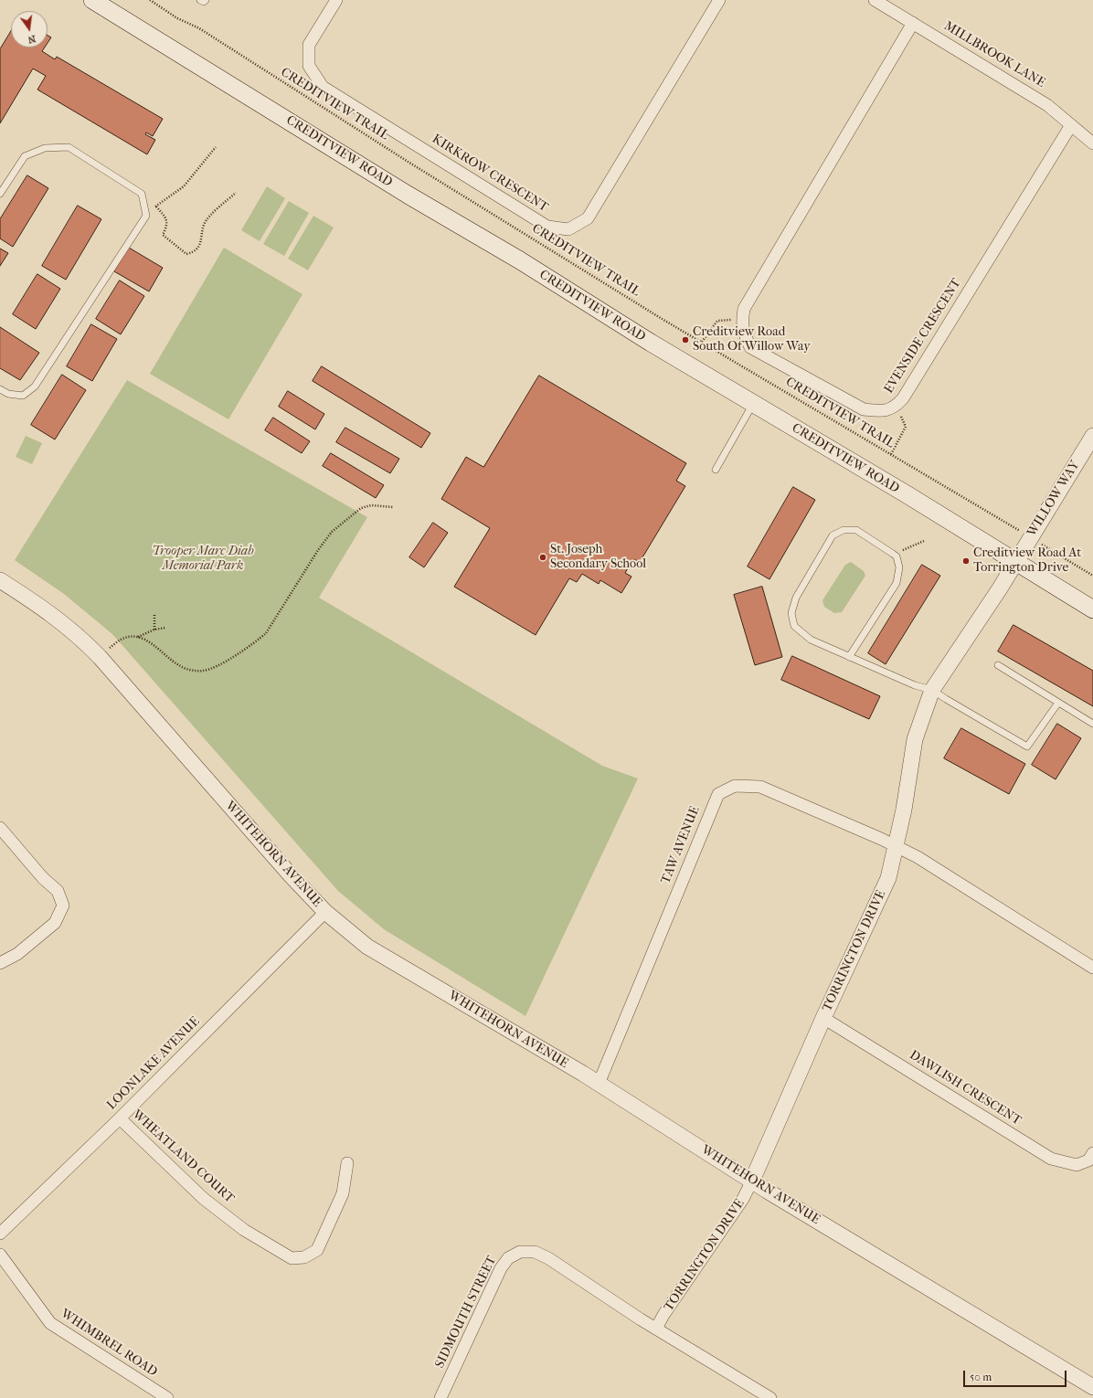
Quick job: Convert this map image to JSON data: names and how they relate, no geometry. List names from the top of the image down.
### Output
{
  "streets": {
    "main road": ["CREDITVIEW ROAD"],
    "street": [
      "MILLBROOK LANE",
      "KIRKROW CRESCENT",
      "EVENSIDE CRESCENT",
      "WILLOW WAY",
      "TAW AVENUE",
      "WHITEHORN AVENUE",
      "TORRINGTON DRIVE",
      "LOONLAKE AVENUE",
      "DAWLISH CRESCENT",
      "WHEATLAND COURT",
      "SIDMOUTH STREET",
      "WHIMBREL ROAD"
    ],
    "path": ["CREDITVIEW TRAIL"]
  },
  "crossings": [
    ["MILLBROOK LANE", "EVENSIDE CRESCENT"],
    ["CREDITVIEW ROAD", "WILLOW WAY"],
    ["CREDITVIEW ROAD", "TORRINGTON DRIVE"],
    ["WILLOW WAY", "TORRINGTON DRIVE"],
    ["TAW AVENUE", "WHITEHORN AVENUE"],
    ["TAW AVENUE", "TORRINGTON DRIVE"],
    ["WHITEHORN AVENUE", "TORRINGTON DRIVE"],
    ["WHITEHORN AVENUE", "LOONLAKE AVENUE"],
    ["TORRINGTON DRIVE", "DAWLISH CRESCENT"],
    ["TORRINGTON DRIVE", "SIDMOUTH STREET"],
    ["LOONLAKE AVENUE", "WHEATLAND COURT"]
  ],
  "parks": ["Trooper Marc Diab Memorial Park"],
  "places": ["Creditview Road South Of Willow Way", "St. Joseph Secondary School", "Creditview Road At Torrington Drive"],
  "scale_bar": "50 m",
  "north": "bottom"
}
